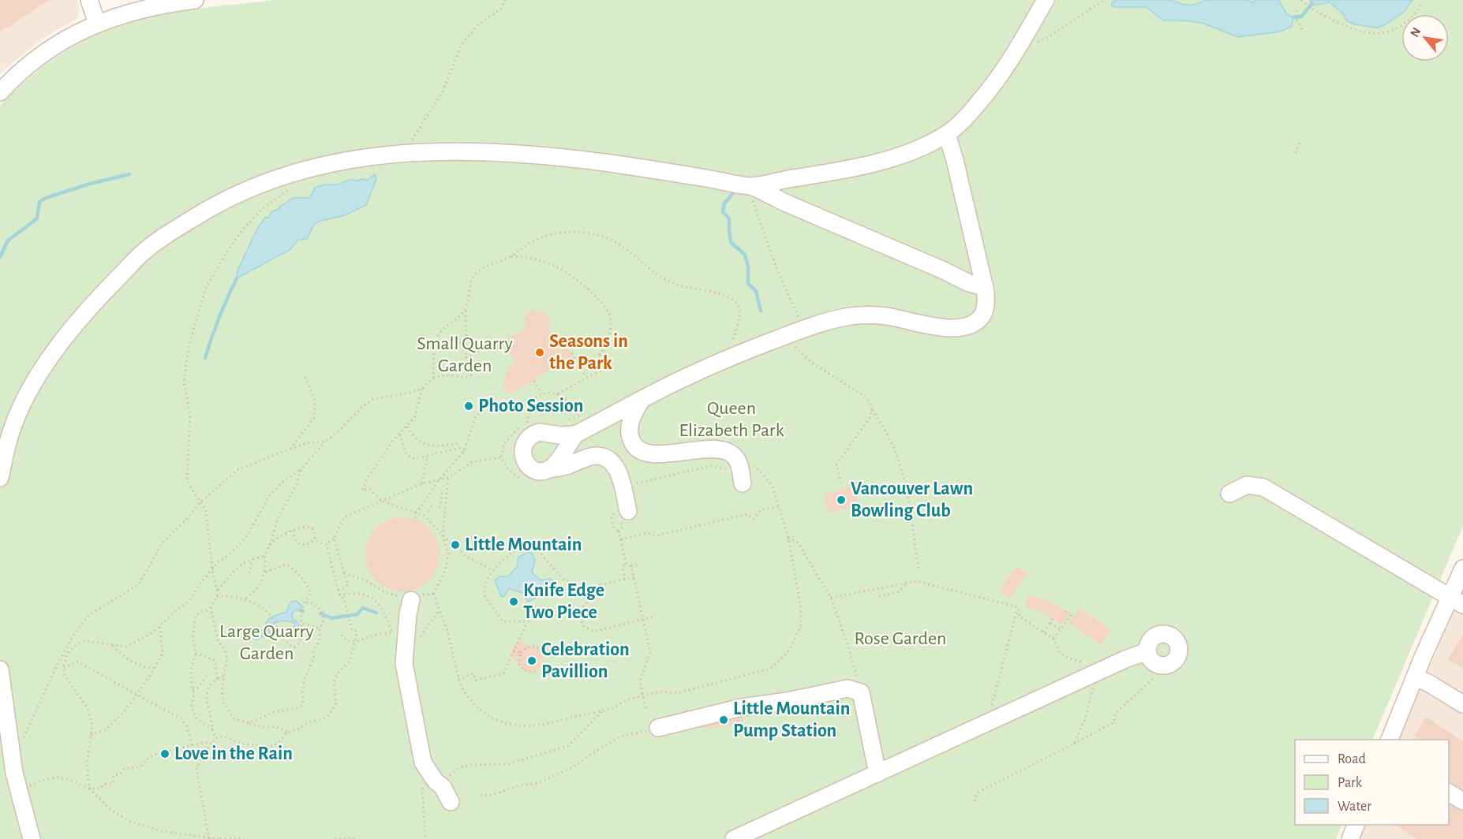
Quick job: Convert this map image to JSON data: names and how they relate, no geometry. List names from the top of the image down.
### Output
{
  "parks": [
    "Small Quarry Garden",
    "Queen Elizabeth Park",
    "Large Quarry Garden",
    "Rose Garden"
  ],
  "places": [
    "Seasons in the Park",
    "Photo Session",
    "Vancouver Lawn Bowling Club",
    "Little Mountain",
    "Knife Edge Two Piece",
    "Celebration Pavillion",
    "Little Mountain Pump Station",
    "Love in the Rain"
  ],
  "legend": ["Road", "Park", "Water"],
  "north": "top left"
}
